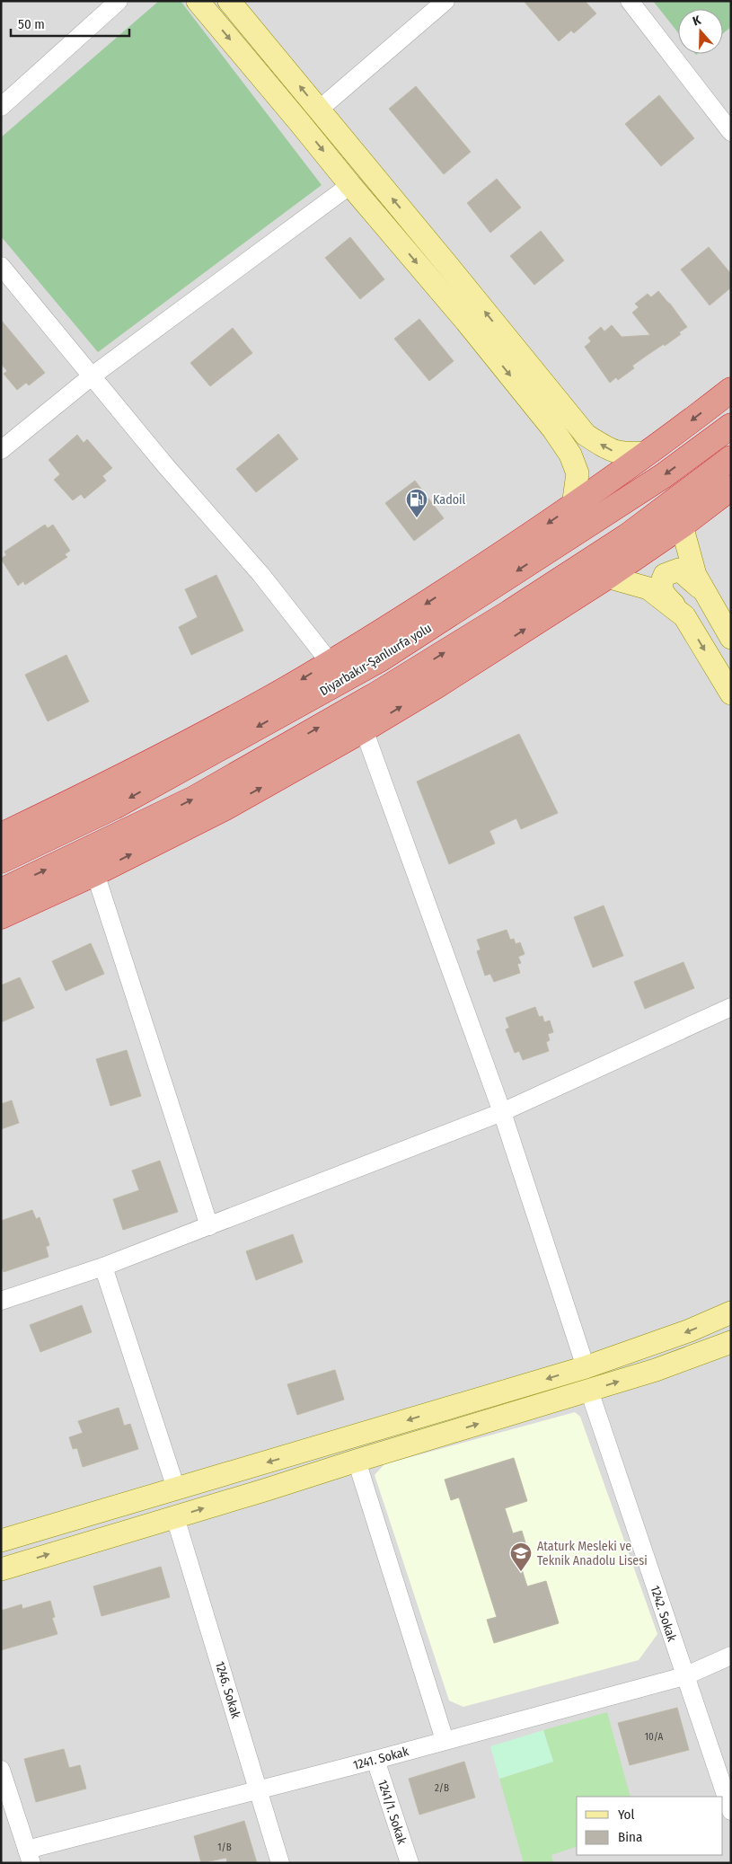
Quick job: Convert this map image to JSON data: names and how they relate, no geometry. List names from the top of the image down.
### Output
{
  "streets": {
    "highway": ["Diyarbakır-Şanlıurfa yolu"],
    "street": [
      "1242. Sokak",
      "1246. Sokak",
      "1241. Sokak",
      "1241/1. Sokak"
    ]
  },
  "crossings": [
    ["1242. Sokak", "1241. Sokak"],
    ["1246. Sokak", "1241. Sokak"],
    ["1241. Sokak", "1241/1. Sokak"]
  ],
  "places": {
    "fuel station": ["Kadoil"],
    "school or university": ["Ataturk Mesleki ve Teknik Anadolu Lisesi"]
  },
  "house_numbers": ["10/A", "2/B", "1/B"],
  "legend": ["Yol", "Bina"],
  "scale_bar": "50 m",
  "north": "top"
}
